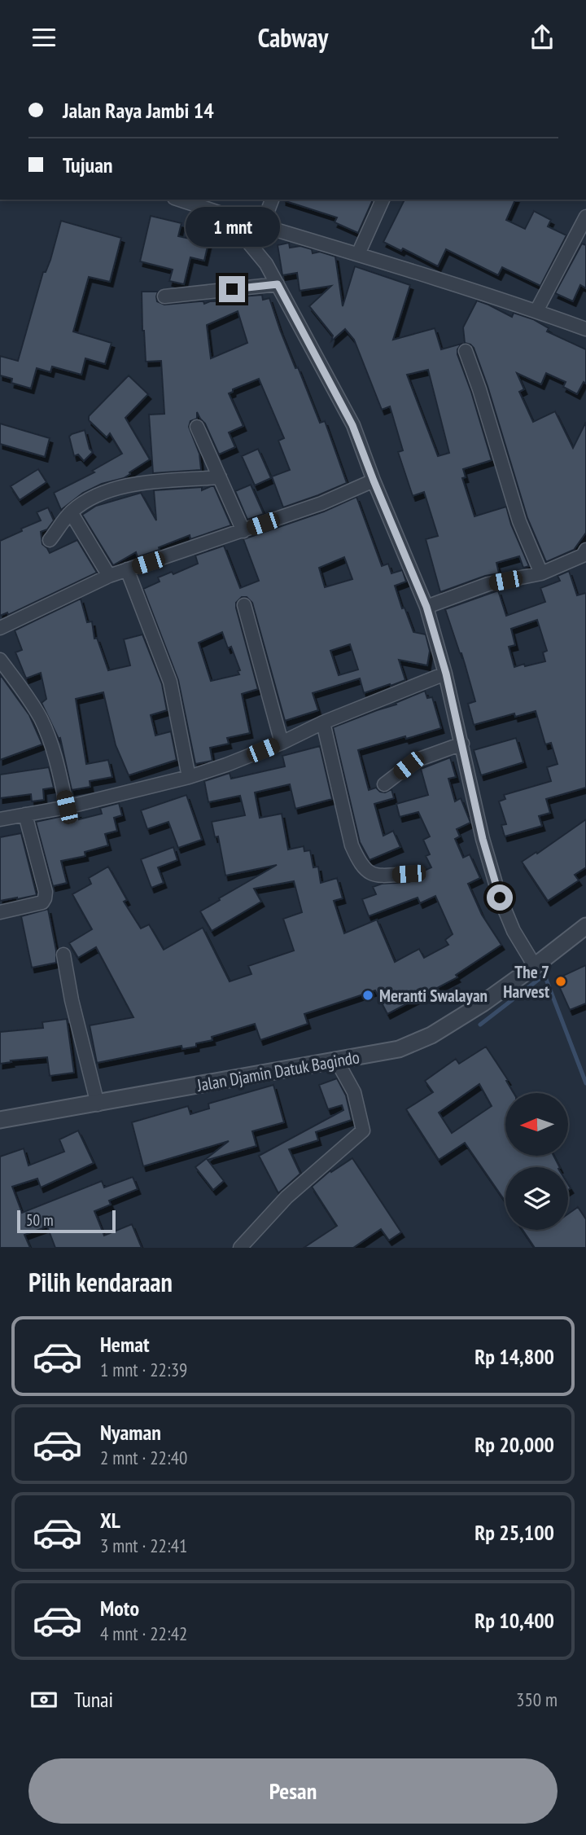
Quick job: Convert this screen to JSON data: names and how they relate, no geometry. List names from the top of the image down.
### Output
{
  "streets": {
    "street": ["Jalan Djamin Datuk Bagindo"]
  },
  "places": ["The 7 Harvest", "Meranti Swalayan"],
  "scale_bar": "50 m",
  "north": "left",
  "page": {
    "header": "Cabway",
    "banner": ["Jalan Raya Jambi 14", "Tujuan"],
    "bubble": "1 mnt",
    "scale": "50 m",
    "heading": "Pilih kendaraan",
    "list": [
      {
        "name": "Hemat",
        "note": "1 mnt · 22:39",
        "value": "Rp 14,800"
      },
      {
        "name": "Nyaman",
        "note": "2 mnt · 22:40",
        "value": "Rp 20,000"
      },
      {
        "name": "XL",
        "note": "3 mnt · 22:41",
        "value": "Rp 25,100"
      },
      {
        "name": "Moto",
        "note": "4 mnt · 22:42",
        "value": "Rp 10,400"
      }
    ],
    "pay": ["Tunai", "350 m"],
    "buttons": "Pesan"
  }
}
